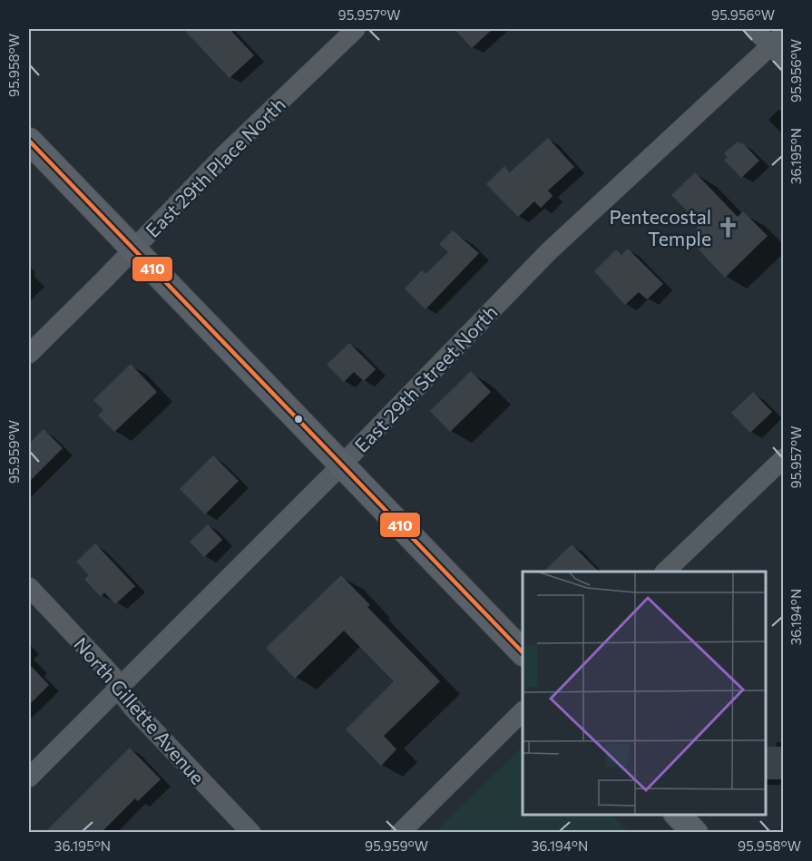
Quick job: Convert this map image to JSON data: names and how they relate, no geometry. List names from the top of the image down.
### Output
{
  "streets": {
    "street": ["East 29th Place North", "East 29th Street North", "North Gillette Avenue"]
  },
  "crossings": [
    ["East 29th Street North", "North Gillette Avenue"]
  ],
  "places": {
    "church": ["Pentecostal Temple"]
  },
  "lines": ["transit line 410"],
  "coordinates": [
    "95.957°W",
    "95.956°W",
    "95.958°W",
    "36.195°N",
    "95.959°W",
    "36.194°N"
  ]
}
